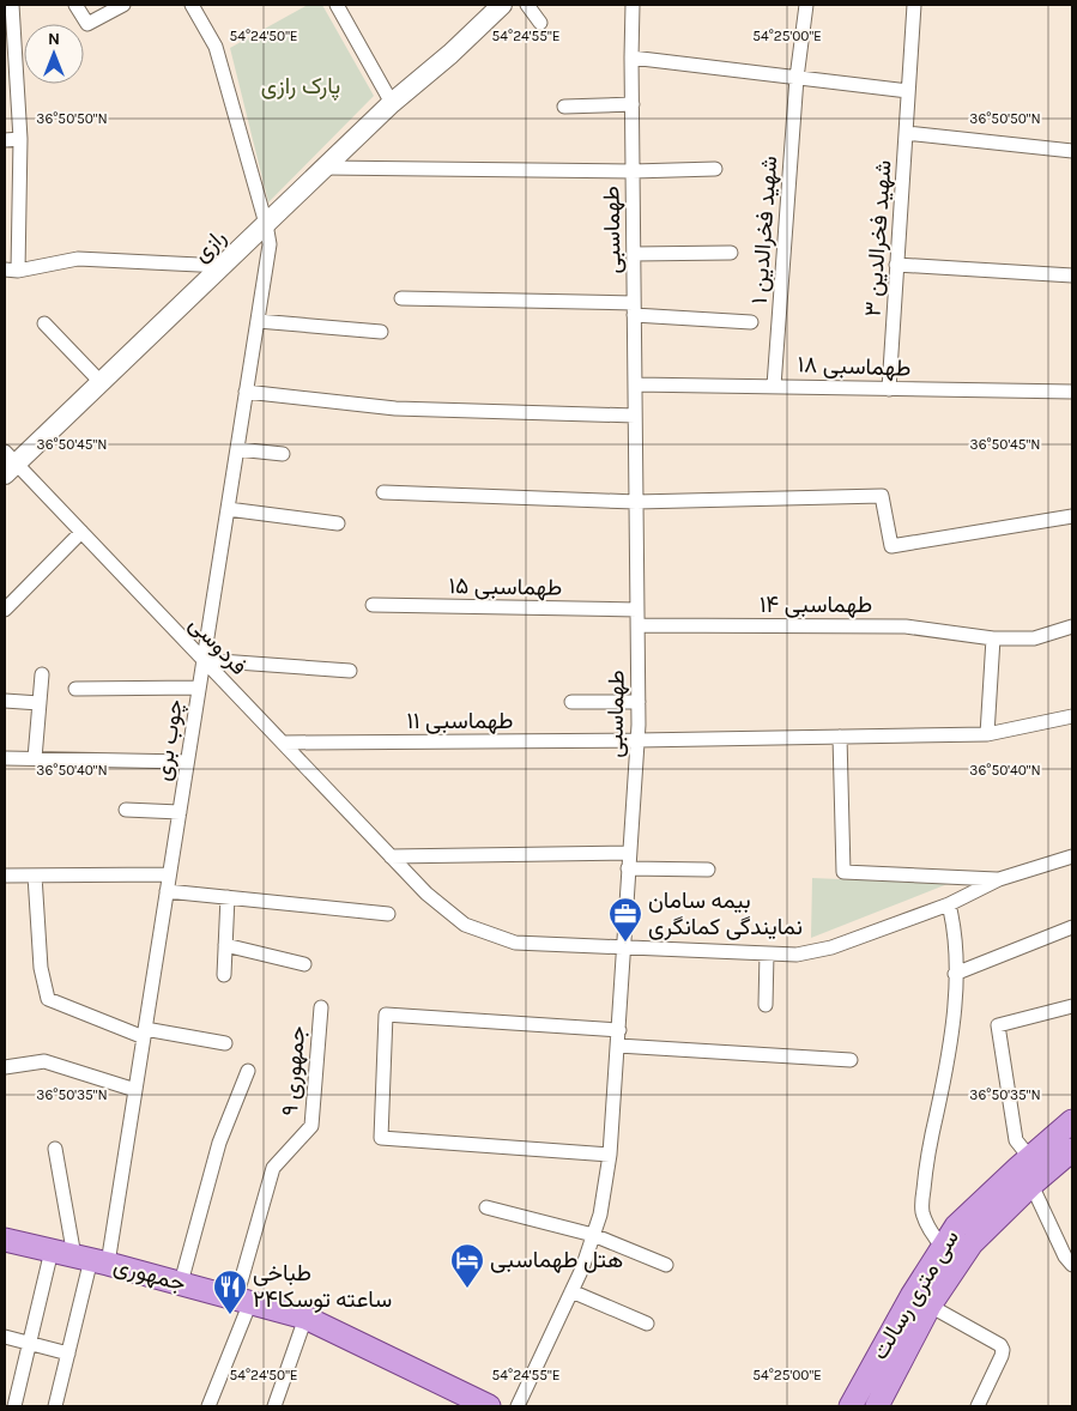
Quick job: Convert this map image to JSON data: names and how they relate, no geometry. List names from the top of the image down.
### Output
{
  "streets": {
    "main road": ["رازی", "جمهوری", "سی متری رسالت"],
    "street": [
      "طهماسبی",
      "۱ شهید فخرالدین",
      "۳ شهید فخرالدین",
      "۱۸ طهماسبی",
      "۱۵ طهماسبی",
      "۱۴ طهماسبی",
      "فردوسی",
      "۱۱ طهماسبی",
      "چوب بری",
      "۹ جمهوری"
    ]
  },
  "crossings": [
    ["طهماسبی", "۱۸ طهماسبی"],
    ["طهماسبی", "۱۵ طهماسبی"],
    ["طهماسبی", "۱۴ طهماسبی"],
    ["طهماسبی", "فردوسی"],
    ["طهماسبی", "۱۱ طهماسبی"],
    ["۱ شهید فخرالدین", "۱۸ طهماسبی"],
    ["۳ شهید فخرالدین", "۱۸ طهماسبی"],
    ["رازی", "فردوسی"],
    ["رازی", "چوب بری"],
    ["فردوسی", "۱۱ طهماسبی"],
    ["فردوسی", "چوب بری"],
    ["چوب بری", "جمهوری"],
    ["۹ جمهوری", "جمهوری"]
  ],
  "parks": ["پارک رازی"],
  "places": {
    "office": ["بیمه سامان نمایندگی کمانگری"],
    "hotel": ["هتل طهماسبی"],
    "restaurant": ["طباخی ۲۴ساعته توسکا"]
  },
  "north": "top",
  "coordinates": [
    "54°24'50\"E",
    "54°24'55\"E",
    "54°25'00\"E",
    "36°50'50\"N",
    "36°50'45\"N",
    "36°50'40\"N",
    "36°50'35\"N"
  ]
}
